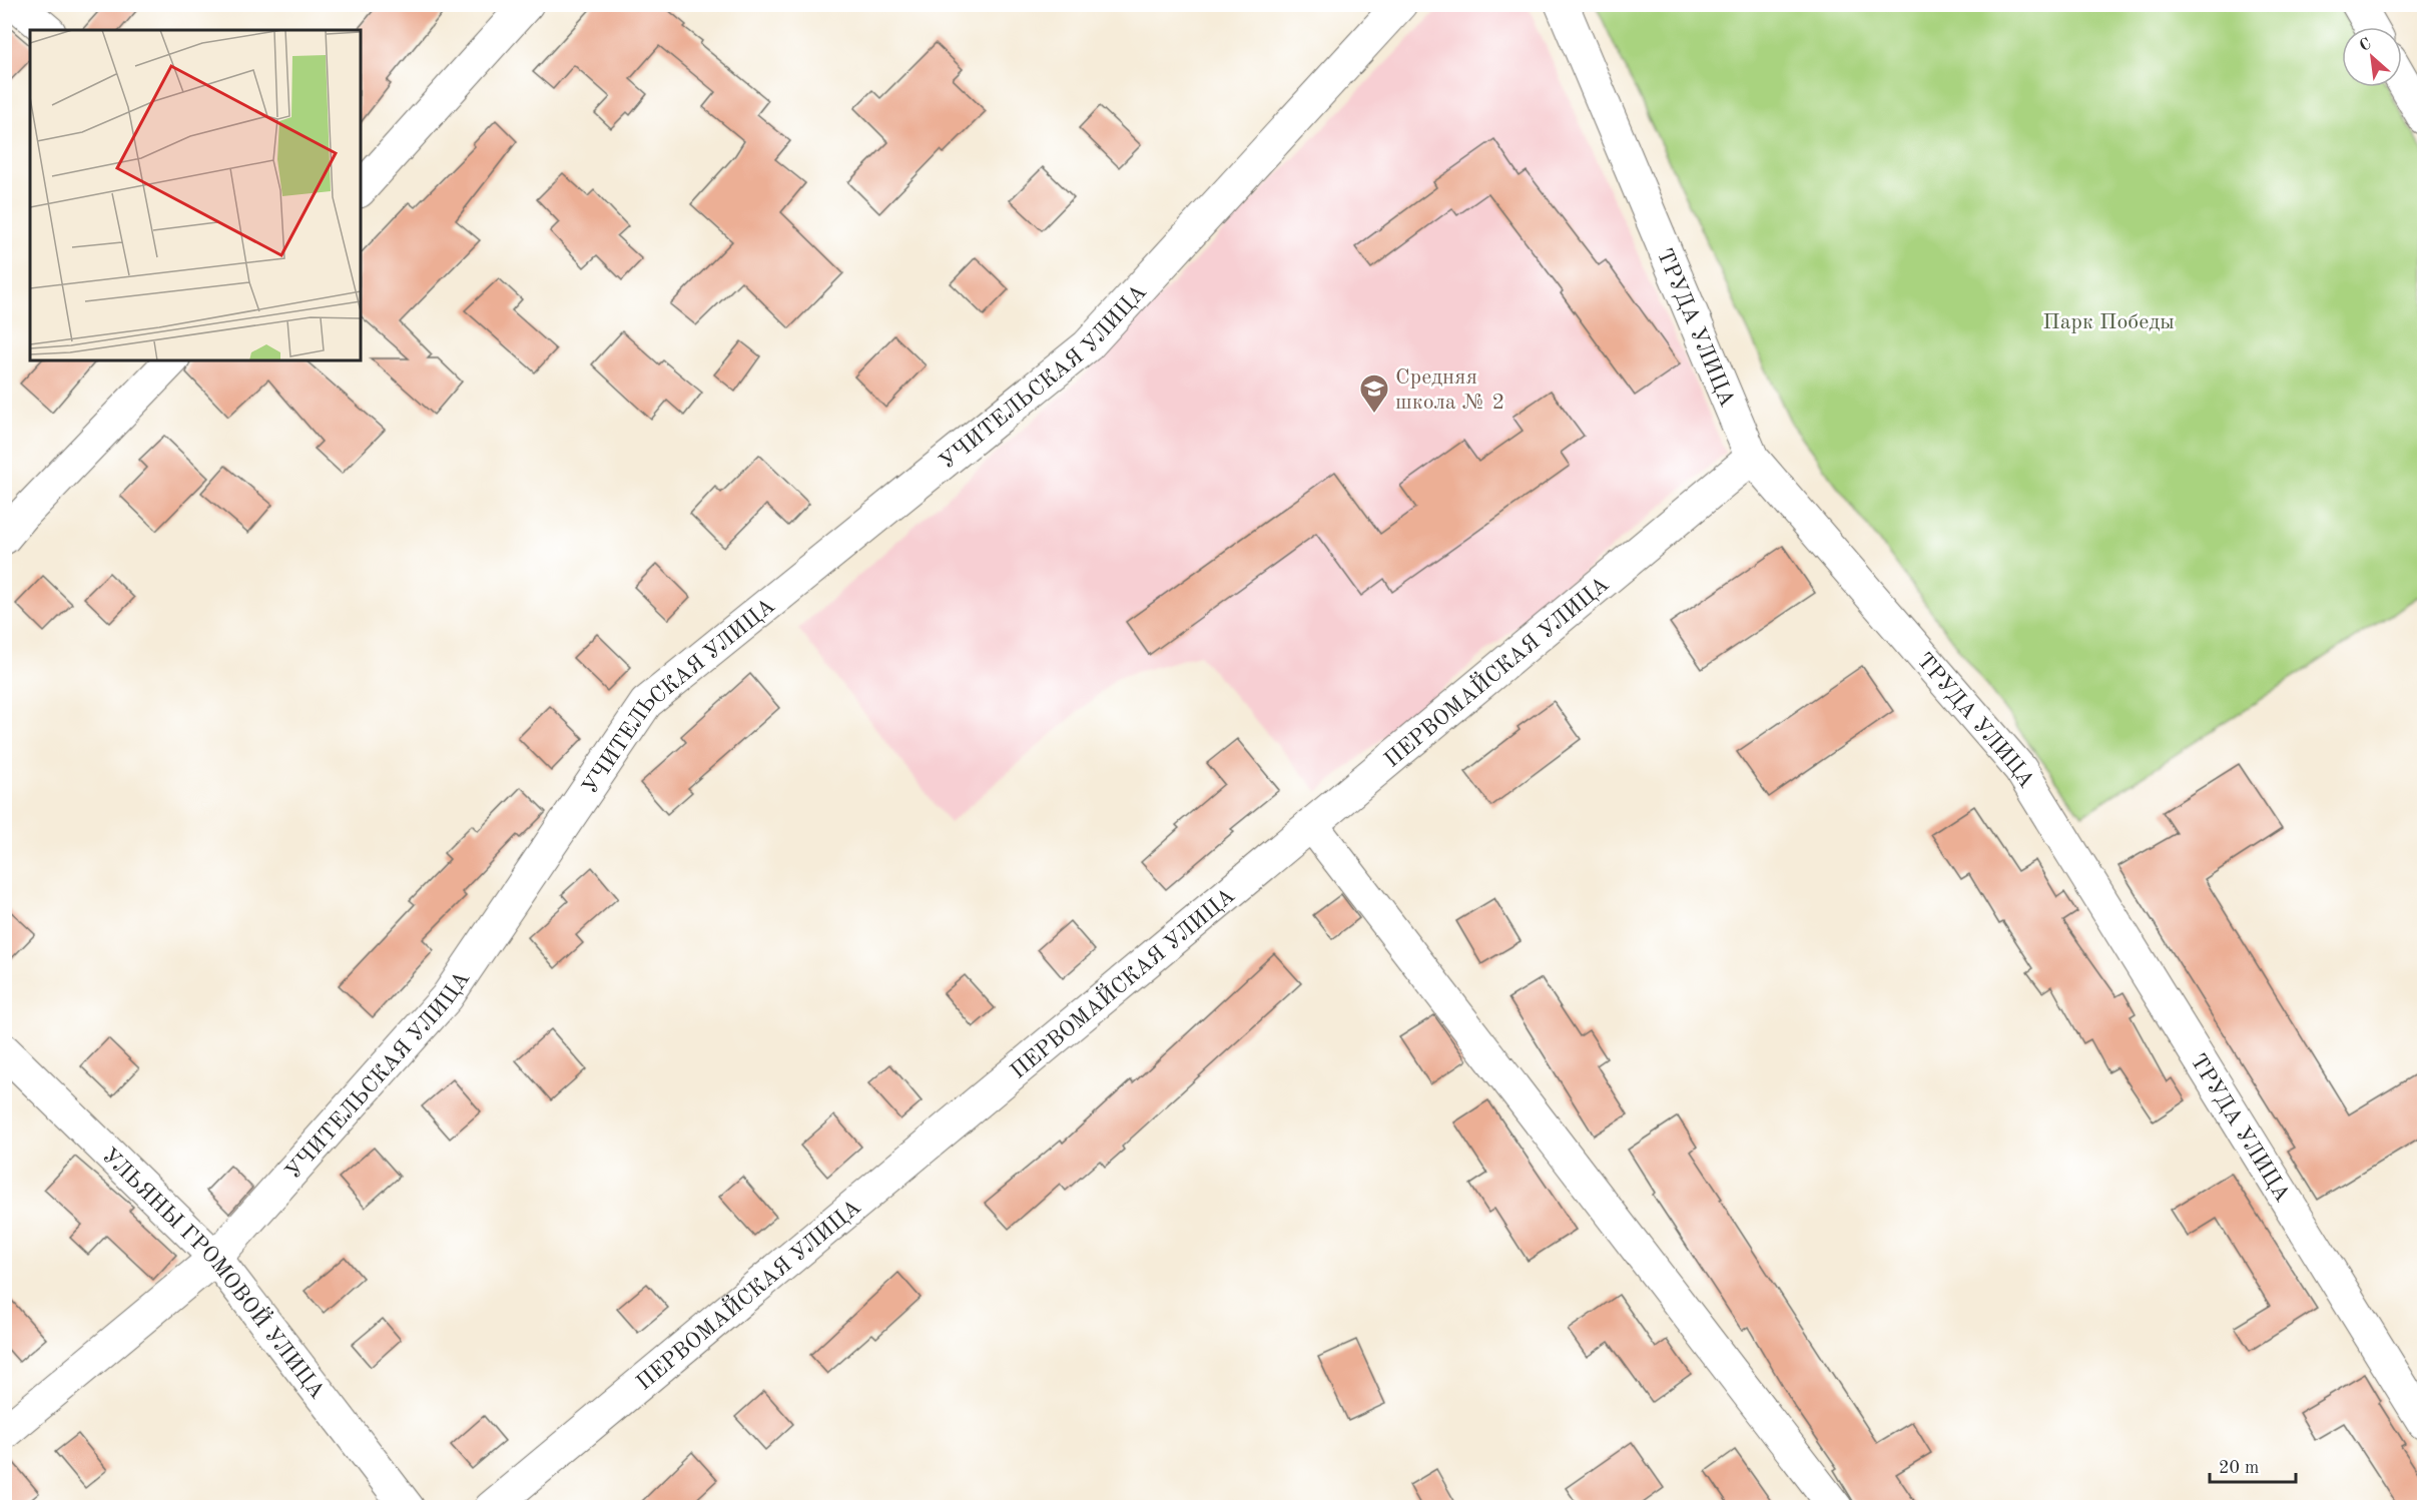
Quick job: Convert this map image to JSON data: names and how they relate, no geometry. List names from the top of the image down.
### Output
{
  "streets": {
    "street": [
      "ТРУДА УЛИЦА",
      "УЧИТЕЛЬСКАЯ УЛИЦА",
      "ПЕРВОМАЙСКАЯ УЛИЦА",
      "УЛЬЯНЫ ГРОМОВОЙ УЛИЦА"
    ]
  },
  "crossings": [
    ["ТРУДА УЛИЦА", "ПЕРВОМАЙСКАЯ УЛИЦА"],
    ["УЧИТЕЛЬСКАЯ УЛИЦА", "УЛЬЯНЫ ГРОМОВОЙ УЛИЦА"]
  ],
  "parks": ["Парк Победы"],
  "places": {
    "school or university": ["Средняя школа № 2"]
  },
  "scale_bar": "20 m",
  "north": "top left"
}
